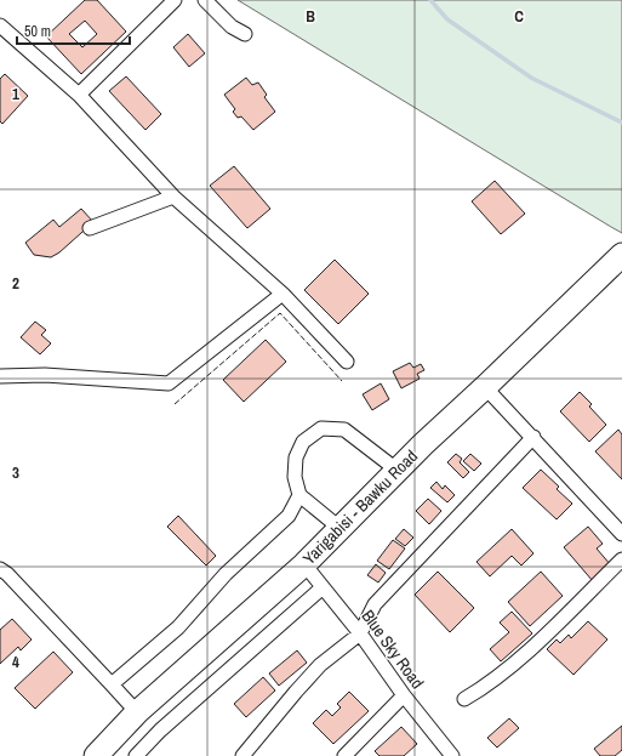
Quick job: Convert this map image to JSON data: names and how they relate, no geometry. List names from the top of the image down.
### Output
{
  "streets": {
    "highway": ["Yarigabisi - Bawku Road"],
    "street": ["Blue Sky Road"]
  },
  "crossings": [
    ["Yarigabisi - Bawku Road", "Blue Sky Road"]
  ],
  "scale_bar": "50 m",
  "grid": {
    "columns": ["B", "C"],
    "rows": [
      "1",
      "2",
      "3",
      "4"
    ]
  }
}
